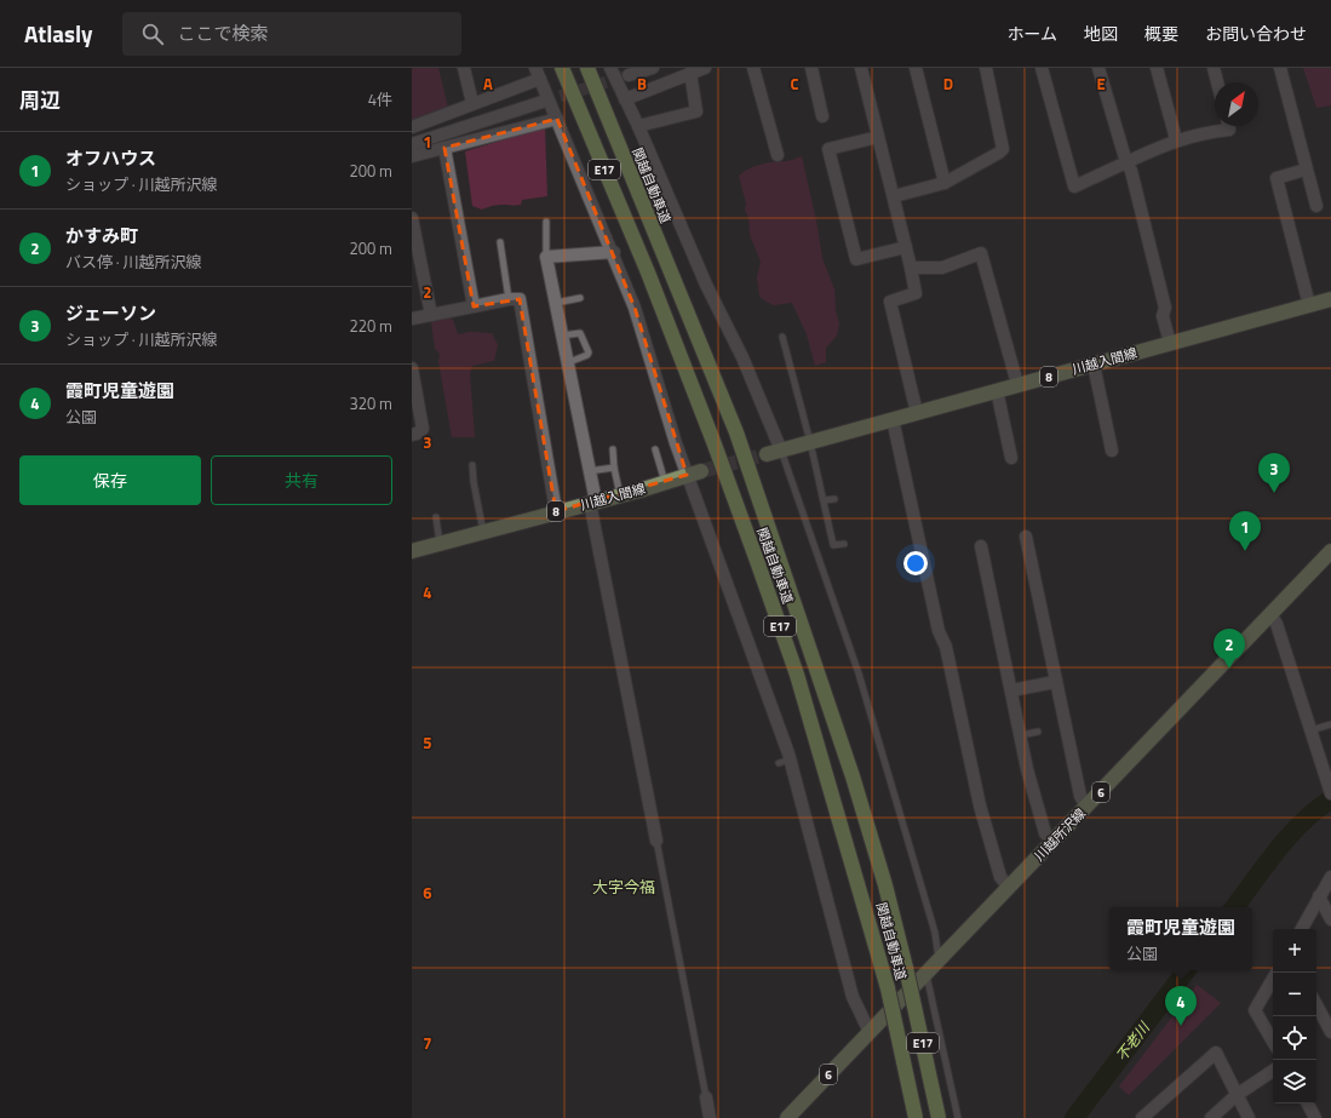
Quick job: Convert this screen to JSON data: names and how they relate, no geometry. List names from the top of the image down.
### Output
{
  "streets": {
    "highway": ["E17", "関越自動車道"],
    "main road": [
      "川越入間線",
      "8",
      "6",
      "川越所沢線"
    ]
  },
  "districts": ["大字今福"],
  "water": ["不老川"],
  "north": "top right",
  "page": {
    "header": "Atlasly",
    "search": "ここで検索",
    "nav": [
      "ホーム",
      "地図",
      "概要",
      "お問い合わせ"
    ],
    "heading": ["周辺", "4件"],
    "list": [
      {
        "mark": "1",
        "name": "オフハウス",
        "note": "ショップ · 川越所沢線",
        "value": "200 m"
      },
      {
        "mark": "2",
        "name": "かすみ町",
        "note": "バス停 · 川越所沢線",
        "value": "200 m"
      },
      {
        "mark": "3",
        "name": "ジェーソン",
        "note": "ショップ · 川越所沢線",
        "value": "220 m"
      },
      {
        "mark": "4",
        "name": "霞町児童遊園",
        "note": "公園",
        "value": "320 m"
      }
    ],
    "buttons": ["保存", "共有"],
    "pins": [
      "3",
      "1",
      "2",
      "4"
    ],
    "popup": ["霞町児童遊園", "公園"],
    "map_buttons": ["+", "−"]
  },
  "grid": {
    "columns": [
      "A",
      "B",
      "C",
      "D",
      "E"
    ],
    "rows": [
      "1",
      "2",
      "3",
      "4",
      "5",
      "6",
      "7"
    ]
  }
}
